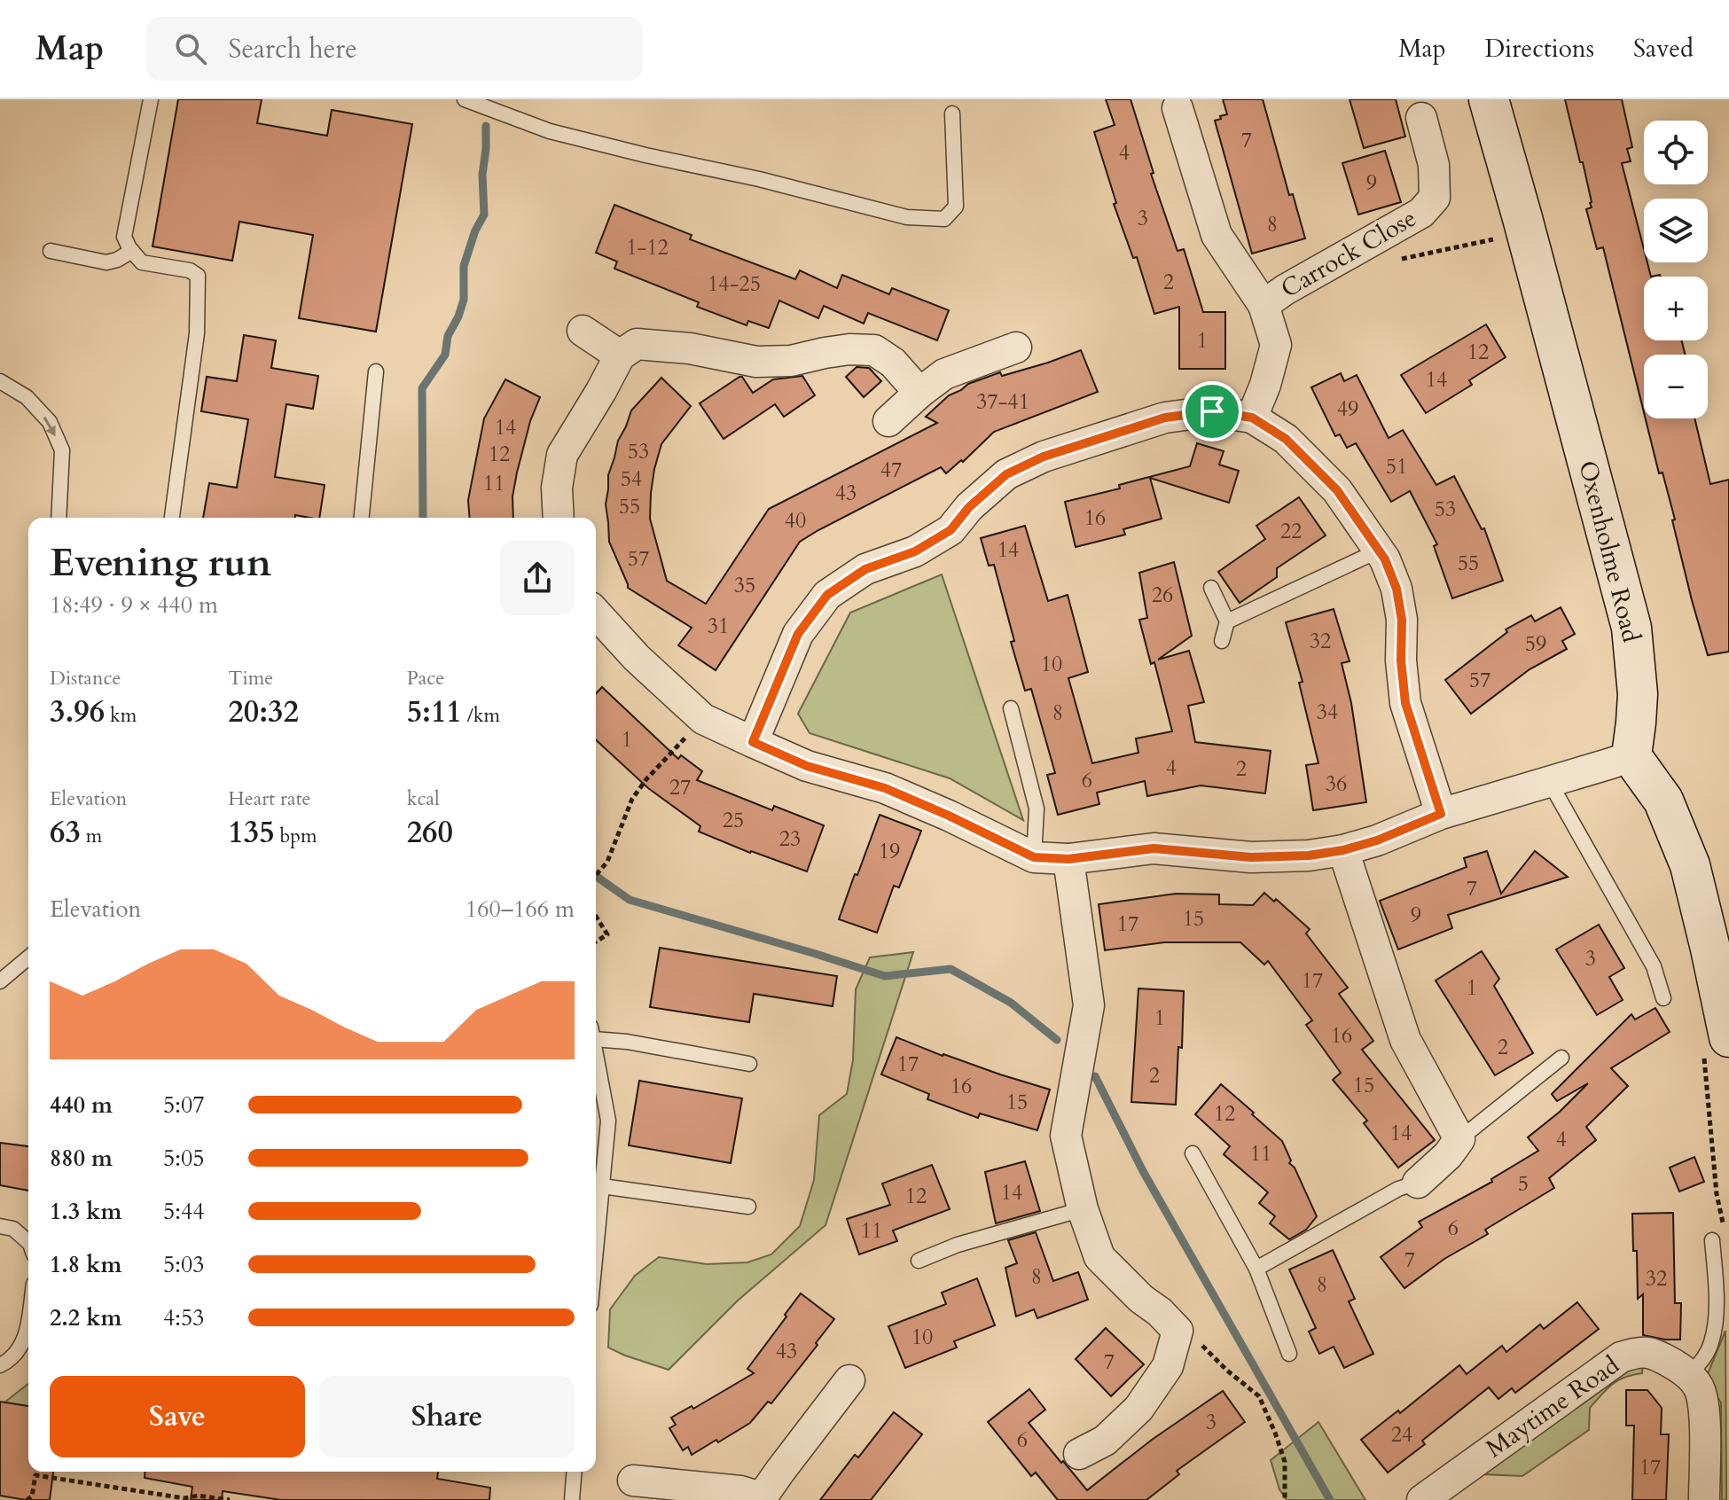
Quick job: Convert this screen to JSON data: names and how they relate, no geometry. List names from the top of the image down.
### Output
{
  "streets": {
    "main road": ["Oxenholme Road"],
    "street": ["Carrock Close", "Maytime Road"]
  },
  "house_numbers": [
    "7",
    "4",
    "9",
    "3",
    "8",
    "1-12",
    "2",
    "14-25",
    "1",
    "12",
    "14",
    "37-41",
    "49",
    "14",
    "53",
    "12",
    "51",
    "47",
    "54",
    "11",
    "43",
    "55",
    "53",
    "16",
    "40",
    "22",
    "14",
    "57",
    "55",
    "35",
    "26",
    "31",
    "32",
    "59",
    "10",
    "57",
    "34",
    "8",
    "1",
    "4",
    "2",
    "6",
    "36",
    "27",
    "25",
    "23",
    "19",
    "7",
    "9",
    "15",
    "17",
    "3",
    "17",
    "1",
    "1",
    "16",
    "2",
    "17",
    "2",
    "15",
    "16",
    "15",
    "12",
    "14",
    "4",
    "11",
    "5",
    "14",
    "12",
    "6",
    "11",
    "7",
    "8",
    "32",
    "8",
    "10",
    "43",
    "7",
    "3",
    "24",
    "6",
    "17"
  ],
  "page": {
    "header": "Map",
    "search": "Search here",
    "nav": ["Map", "Directions", "Saved"],
    "map_buttons": ["+", "−"],
    "heading": ["Evening run", "18:49 · 9 × 440 m"],
    "stats": [
      ["Distance", "3.96 km"],
      ["Time", "20:32"],
      ["Pace", "5:11 /km"],
      ["Elevation", "63 m"],
      ["Heart rate", "135 bpm"],
      ["kcal", "260"]
    ],
    "chart": ["Elevation", "160–166 m"],
    "list": [
      {
        "name": "440 m",
        "note": "5:07"
      },
      {
        "name": "880 m",
        "note": "5:05"
      },
      {
        "name": "1.3 km",
        "note": "5:44"
      },
      {
        "name": "1.8 km",
        "note": "5:03"
      },
      {
        "name": "2.2 km",
        "note": "4:53"
      }
    ],
    "buttons": ["Save", "Share"]
  }
}
